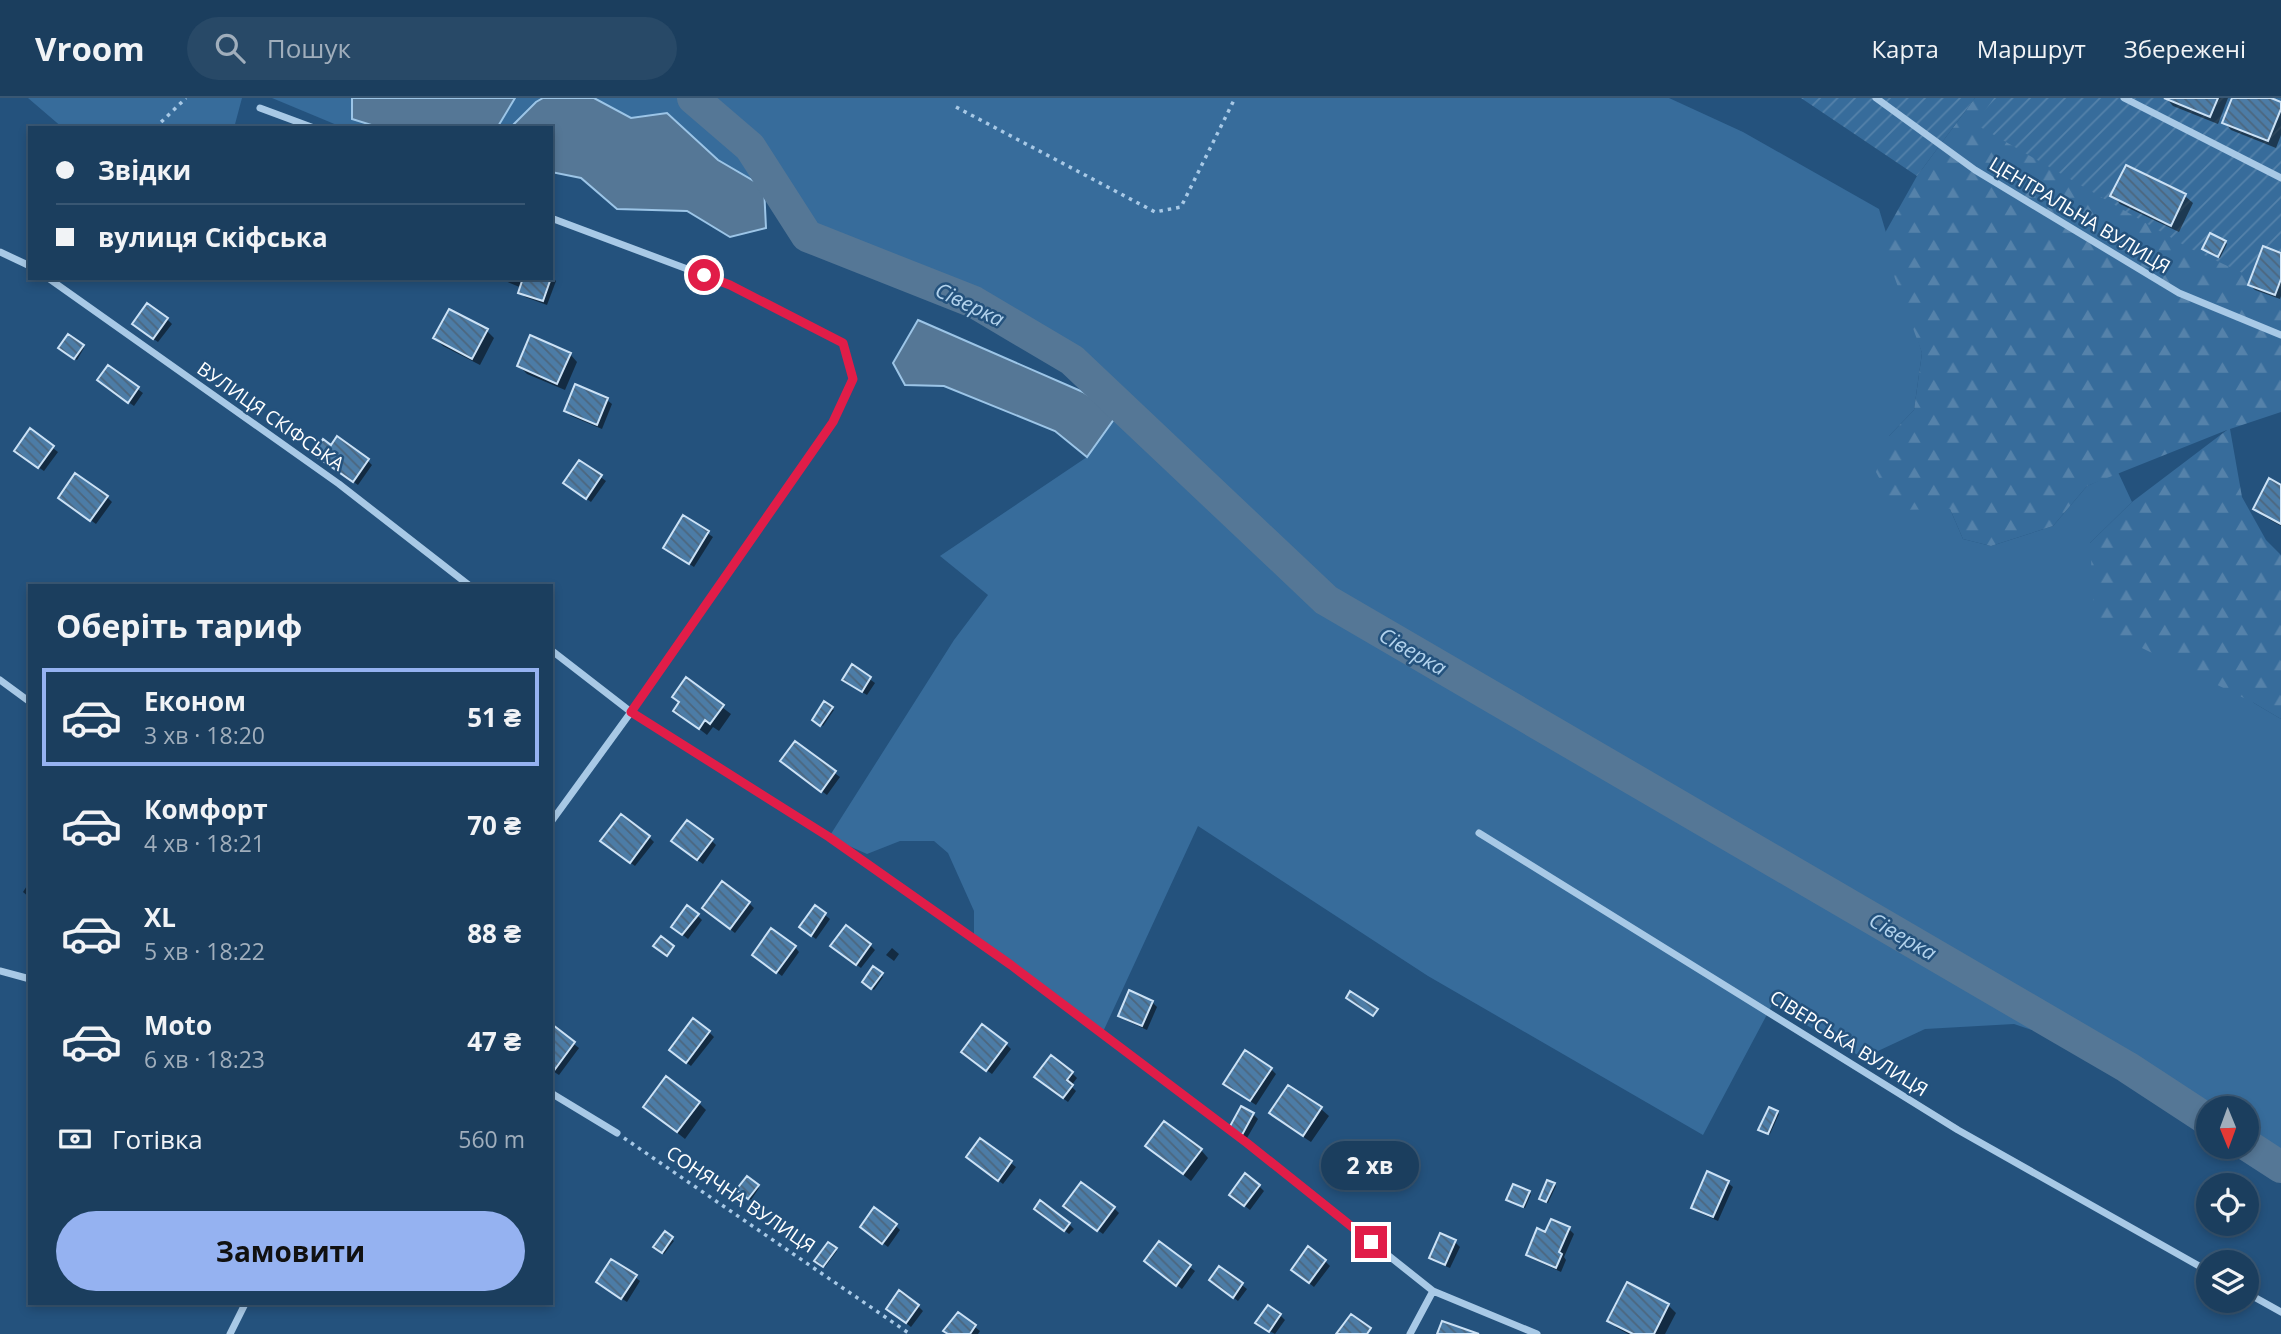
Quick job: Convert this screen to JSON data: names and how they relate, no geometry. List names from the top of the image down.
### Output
{
  "streets": {
    "street": ["ЦЕНТРАЛЬНА ВУЛИЦЯ", "ВУЛИЦЯ СКІФСЬКА", "СІВЕРСЬКА ВУЛИЦЯ"],
    "path": ["СОНЯЧНА ВУЛИЦЯ"]
  },
  "water": ["Сіверка"],
  "north": "bottom",
  "page": {
    "header": "Vroom",
    "search": "Пошук",
    "nav": ["Карта", "Маршрут", "Збережені"],
    "banner": ["Звідки", "вулиця Скіфська"],
    "heading": "Оберіть тариф",
    "list": [
      {
        "name": "Економ",
        "note": "3 хв · 18:20",
        "value": "51 ₴"
      },
      {
        "name": "Комфорт",
        "note": "4 хв · 18:21",
        "value": "70 ₴"
      },
      {
        "name": "XL",
        "note": "5 хв · 18:22",
        "value": "88 ₴"
      },
      {
        "name": "Moto",
        "note": "6 хв · 18:23",
        "value": "47 ₴"
      }
    ],
    "pay": ["Готівка", "560 m"],
    "bubble": "2 хв",
    "buttons": "Замовити"
  }
}
